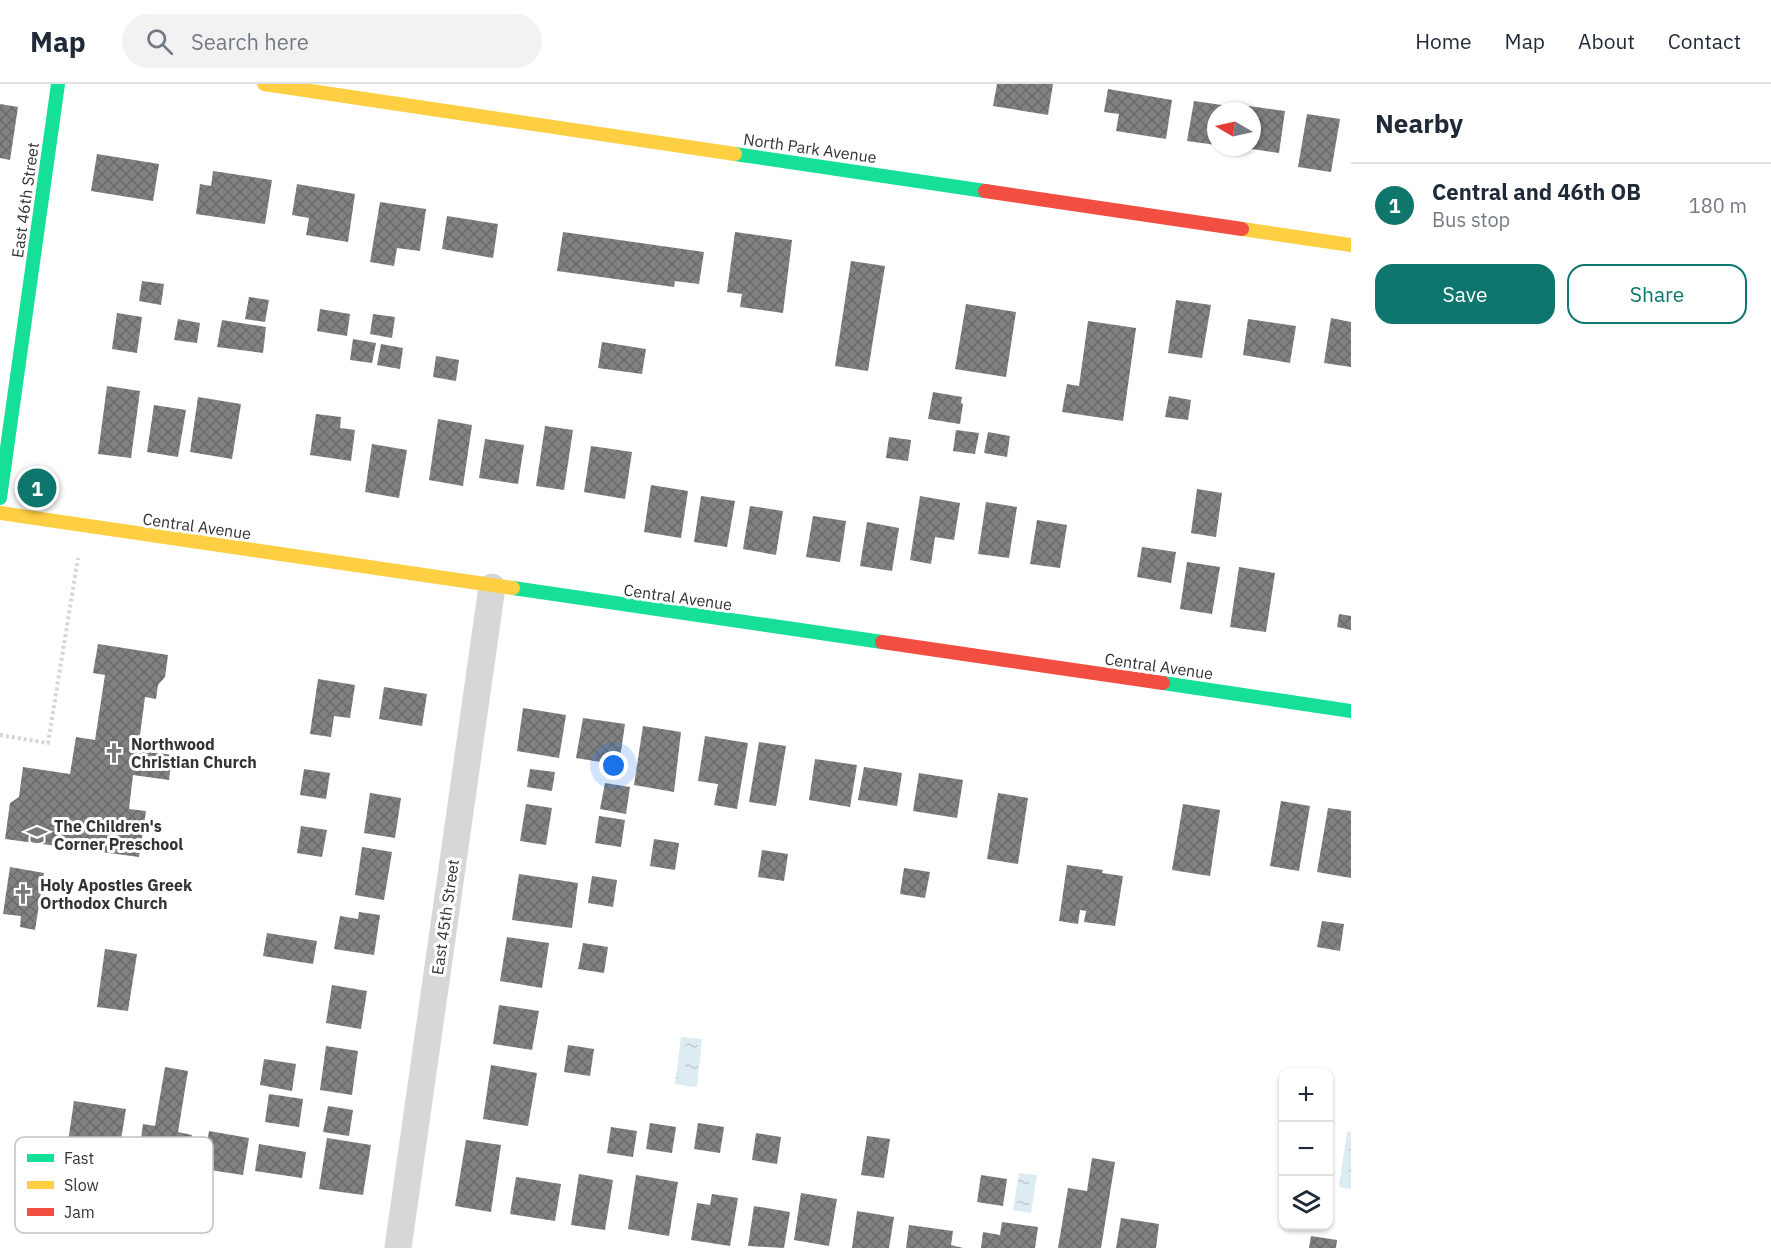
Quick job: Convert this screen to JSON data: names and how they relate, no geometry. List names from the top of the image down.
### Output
{
  "streets": {
    "main road": ["North Park Avenue", "East 46th Street", "Central Avenue"],
    "street": ["East 45th Street"]
  },
  "crossings": [
    ["Central Avenue", "East 45th Street"]
  ],
  "places": {
    "church": ["Northwood Christian Church", "Holy Apostles Greek Orthodox Church"],
    "school or university": ["The Children's Corner Preschool"]
  },
  "legend": ["Fast", "Slow", "Jam"],
  "north": "left",
  "page": {
    "header": "Map",
    "search": "Search here",
    "nav": [
      "Home",
      "Map",
      "About",
      "Contact"
    ],
    "heading": "Nearby",
    "list": [
      {
        "mark": "1",
        "name": "Central and 46th OB",
        "note": "Bus stop",
        "value": "180 m"
      }
    ],
    "buttons": ["Save", "Share"],
    "pins": "1",
    "map_buttons": ["+", "−"]
  }
}
